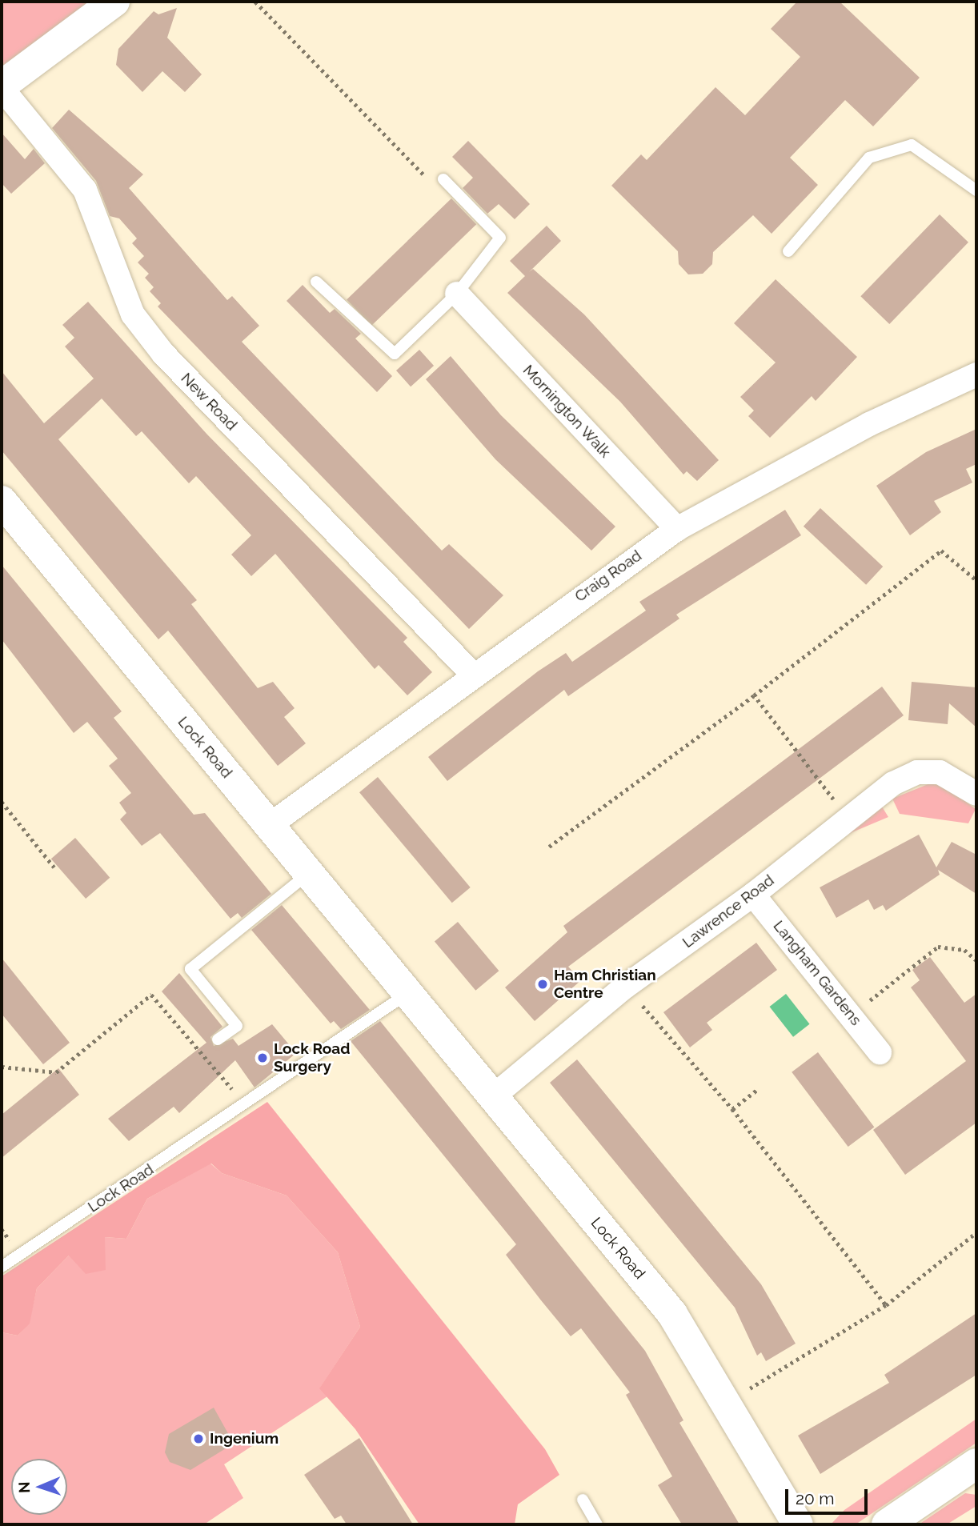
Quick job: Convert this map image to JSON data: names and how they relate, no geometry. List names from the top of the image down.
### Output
{
  "streets": {
    "street": [
      "New Road",
      "Mornington Walk",
      "Craig Road",
      "Lock Road",
      "Lawrence Road",
      "Langham Gardens"
    ]
  },
  "crossings": [
    ["New Road", "Craig Road"],
    ["Mornington Walk", "Craig Road"],
    ["Craig Road", "Lock Road"],
    ["Lock Road", "Lawrence Road"],
    ["Lawrence Road", "Langham Gardens"]
  ],
  "places": ["Ham Christian Centre", "Lock Road Surgery", "Ingenium"],
  "scale_bar": "20 m",
  "north": "left"
}
